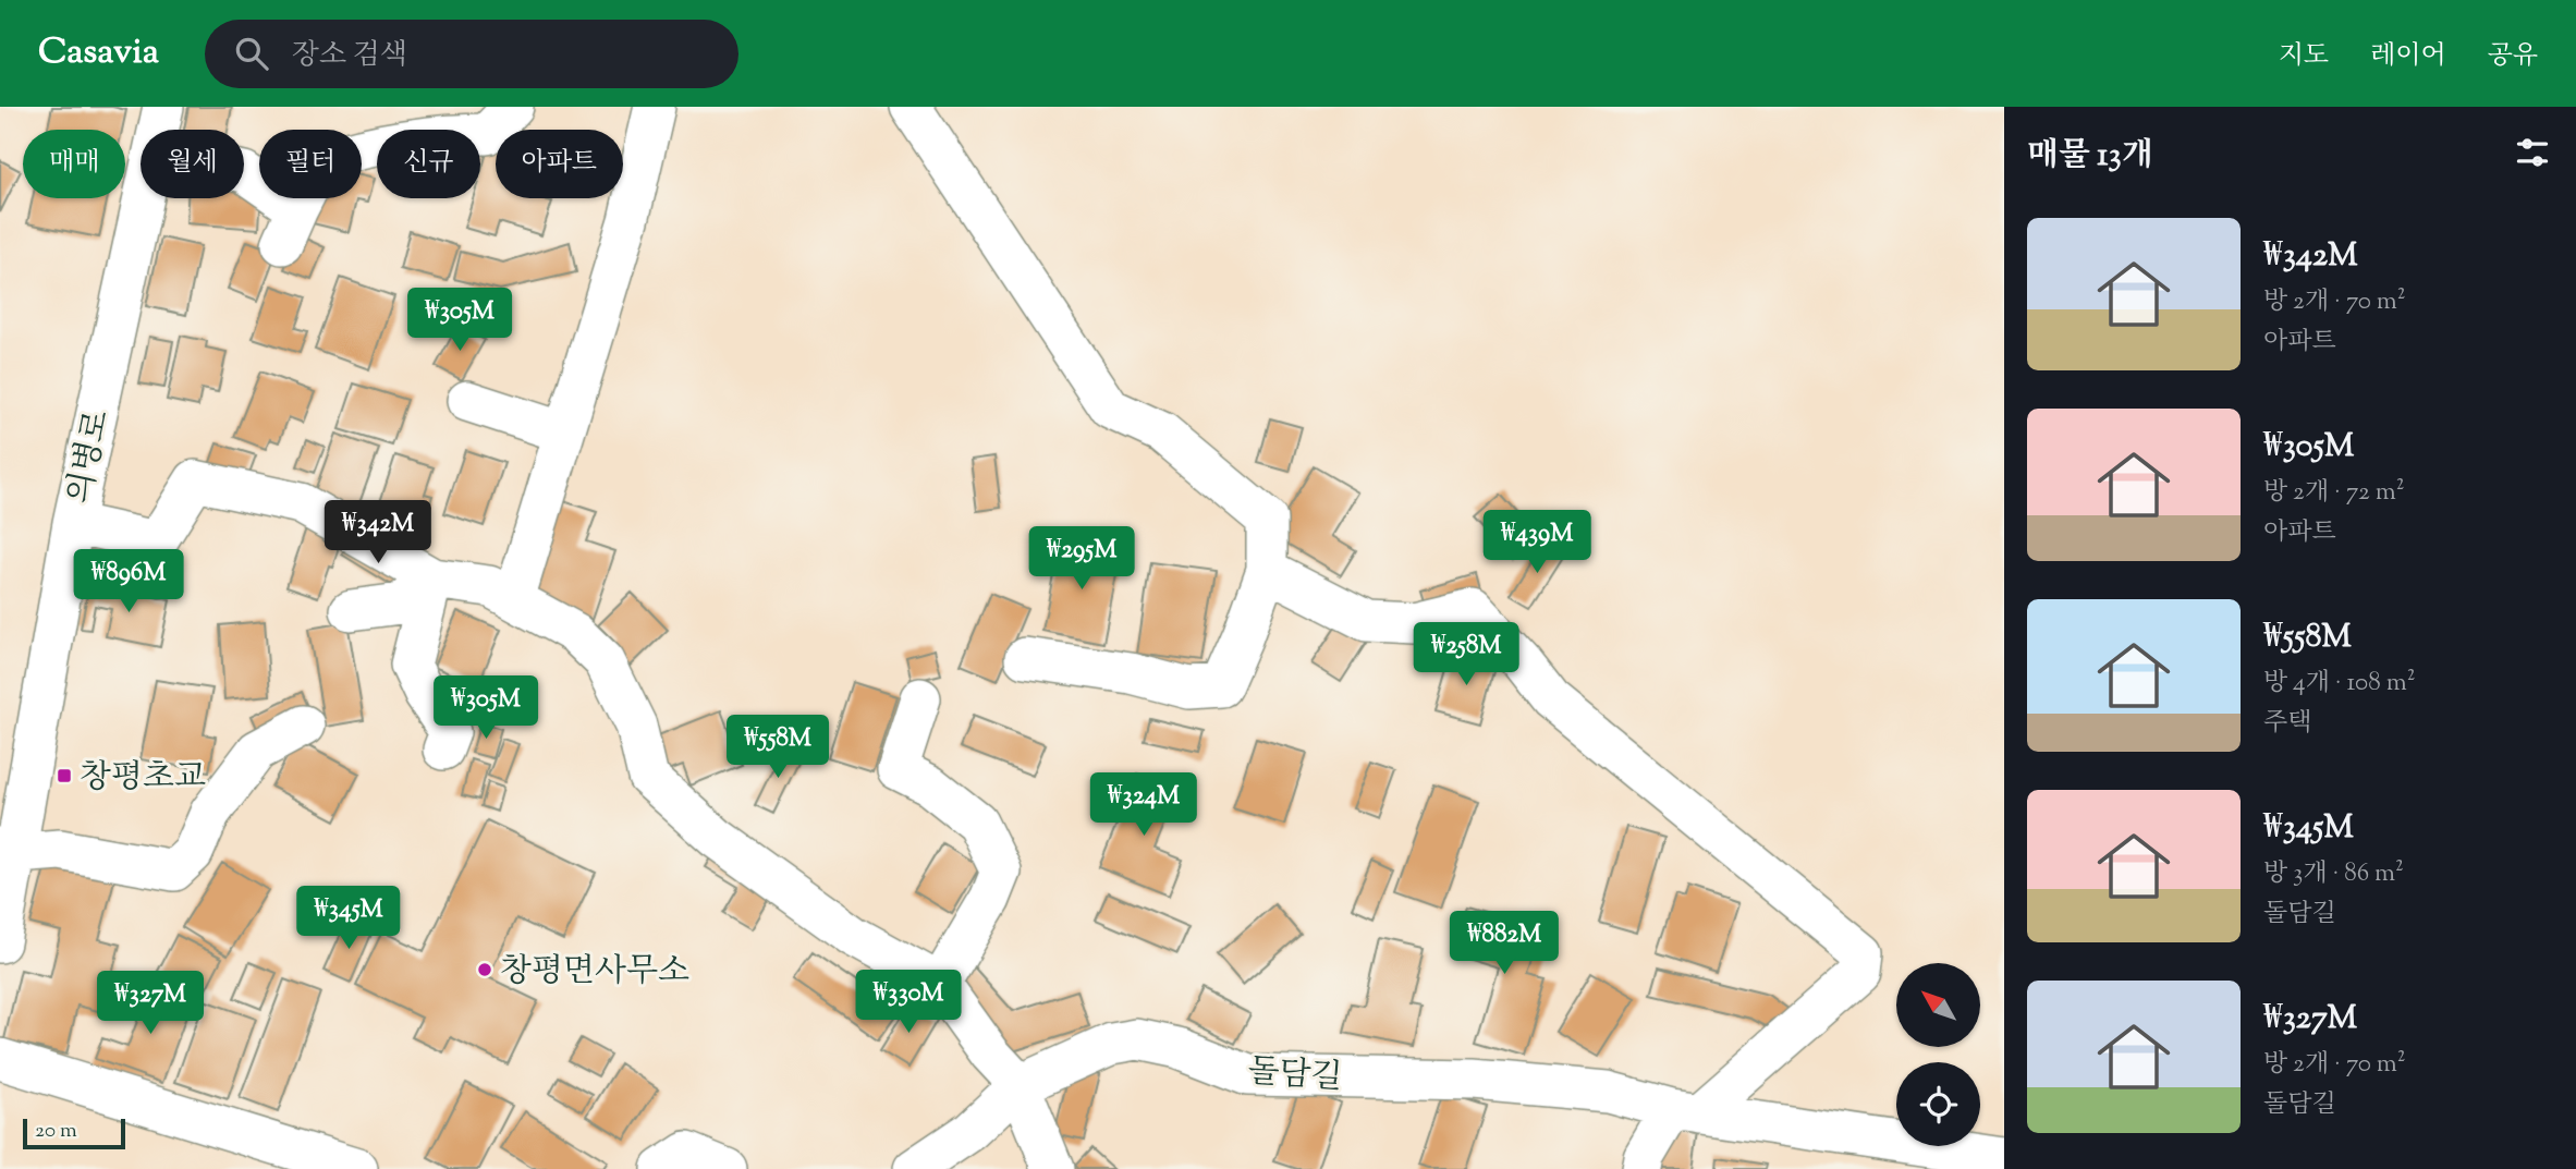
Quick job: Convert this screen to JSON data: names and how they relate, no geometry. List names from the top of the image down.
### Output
{
  "streets": {
    "street": ["의병로", "돌담길"]
  },
  "places": {
    "transit": ["창평초교"],
    "other": ["창평면사무소"]
  },
  "scale_bar": "20 m",
  "north": "top left",
  "page": {
    "header": "Casavia",
    "search": "장소 검색",
    "nav": ["지도", "레이어", "공유"],
    "heading": "매물 13개",
    "chip": [
      "매매",
      "월세",
      "필터",
      "신규",
      "아파트"
    ],
    "list": [
      {
        "name": "₩342M",
        "note": "방 2개 · 70 m² · 아파트"
      },
      {
        "name": "₩305M",
        "note": "방 2개 · 72 m² · 아파트"
      },
      {
        "name": "₩558M",
        "note": "방 4개 · 108 m² · 주택"
      },
      {
        "name": "₩345M",
        "note": "방 3개 · 86 m² · 돌담길"
      },
      {
        "name": "₩327M",
        "note": "방 2개 · 70 m² · 돌담길"
      }
    ],
    "price": [
      "₩305M",
      "₩342M",
      "₩439M",
      "₩295M",
      "₩896M",
      "₩258M",
      "₩305M",
      "₩558M",
      "₩324M",
      "₩345M",
      "₩882M",
      "₩330M",
      "₩327M"
    ],
    "scale": "20 m"
  }
}
